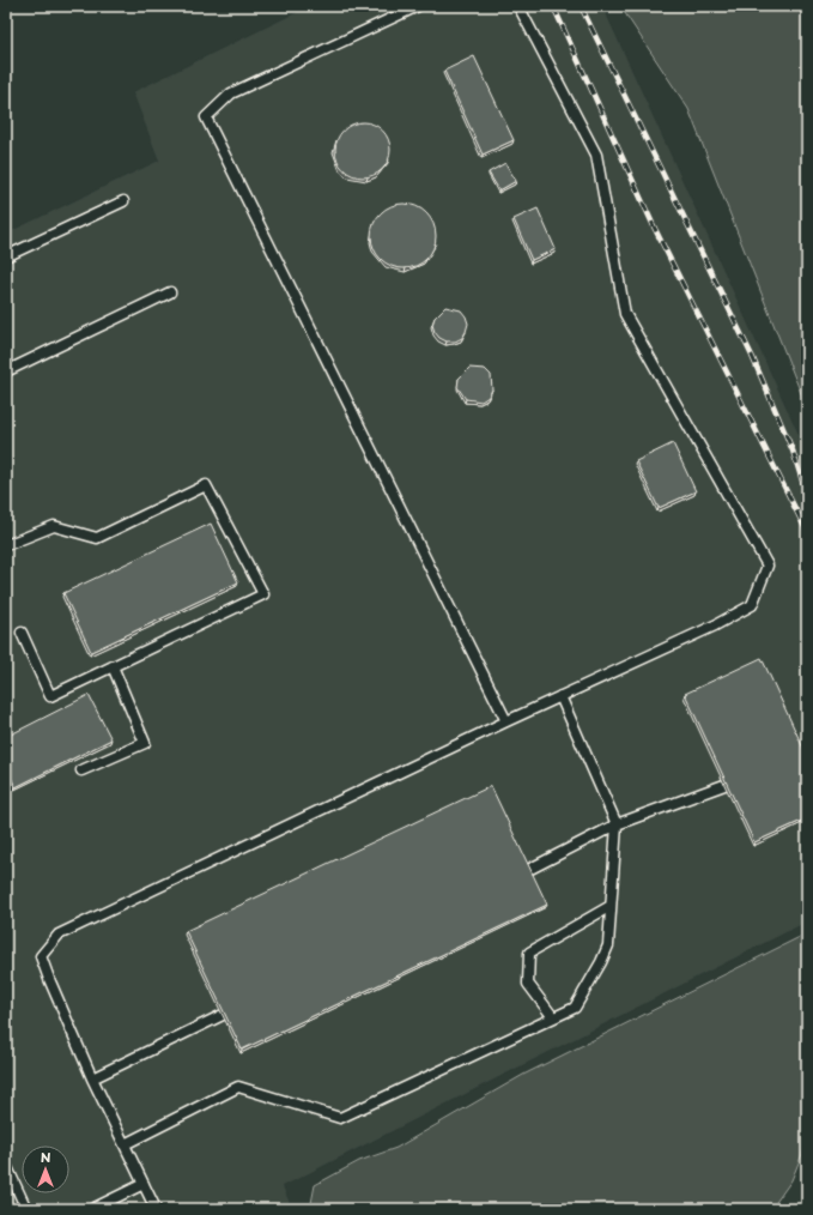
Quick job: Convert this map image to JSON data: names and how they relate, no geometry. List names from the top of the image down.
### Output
{
  "north": "top"
}
